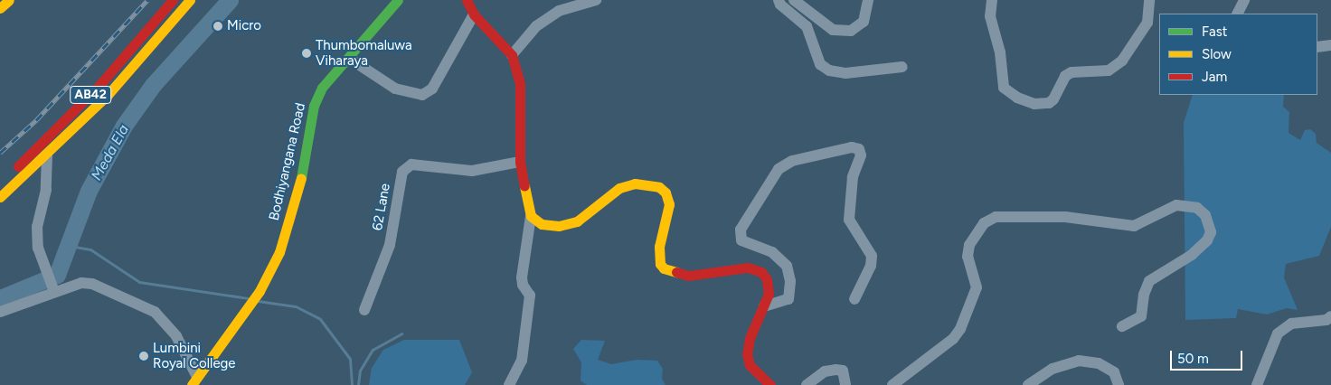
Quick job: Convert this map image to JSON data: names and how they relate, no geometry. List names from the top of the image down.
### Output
{
  "streets": {
    "main road": ["AB42", "Bodhiyangana Road"],
    "street": ["62 Lane"]
  },
  "water": ["Meda Ela"],
  "places": ["Micro", "Thumbomaluwa Viharaya", "Lumbini Royal College"],
  "legend": ["Fast", "Slow", "Jam"],
  "scale_bar": "50 m"
}
